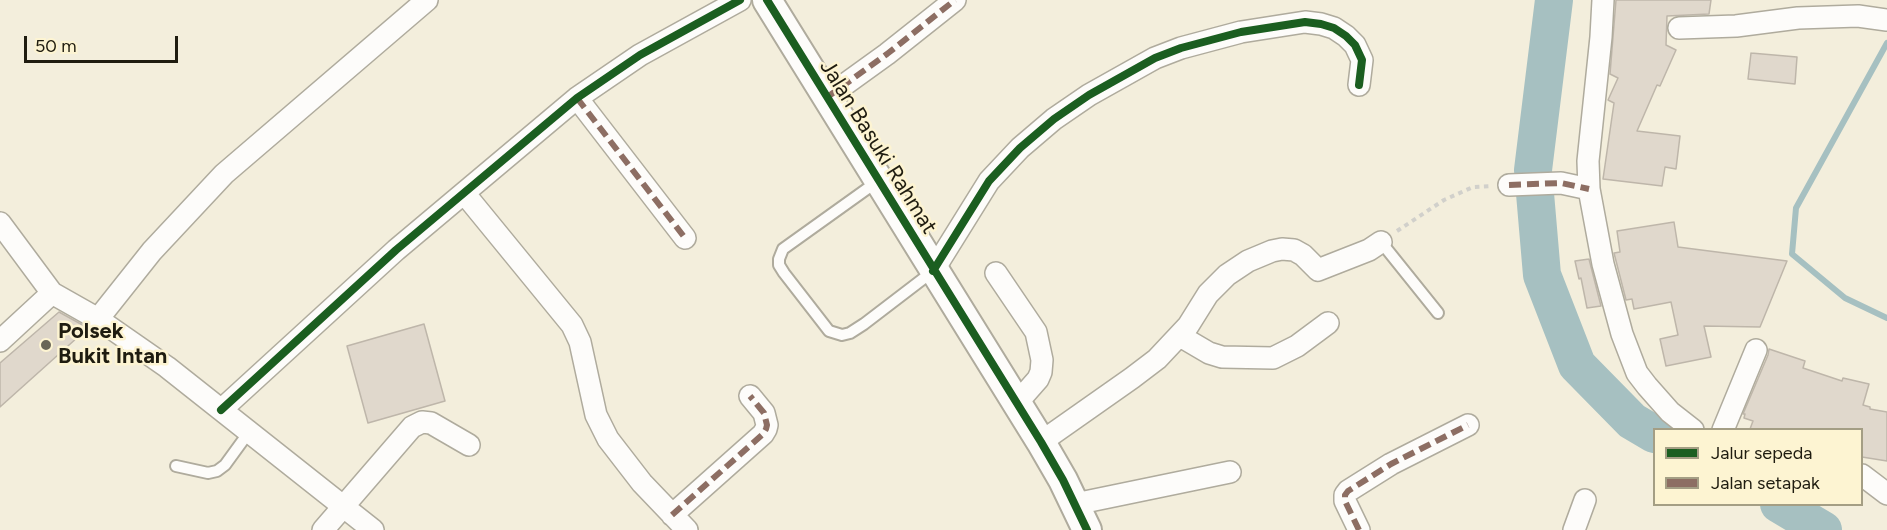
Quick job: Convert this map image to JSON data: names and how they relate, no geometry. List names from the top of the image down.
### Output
{
  "streets": {
    "street": ["Jalan Basuki Rahmat"]
  },
  "places": ["Polsek Bukit Intan"],
  "legend": ["Jalur sepeda", "Jalan setapak"],
  "scale_bar": "50 m"
}
